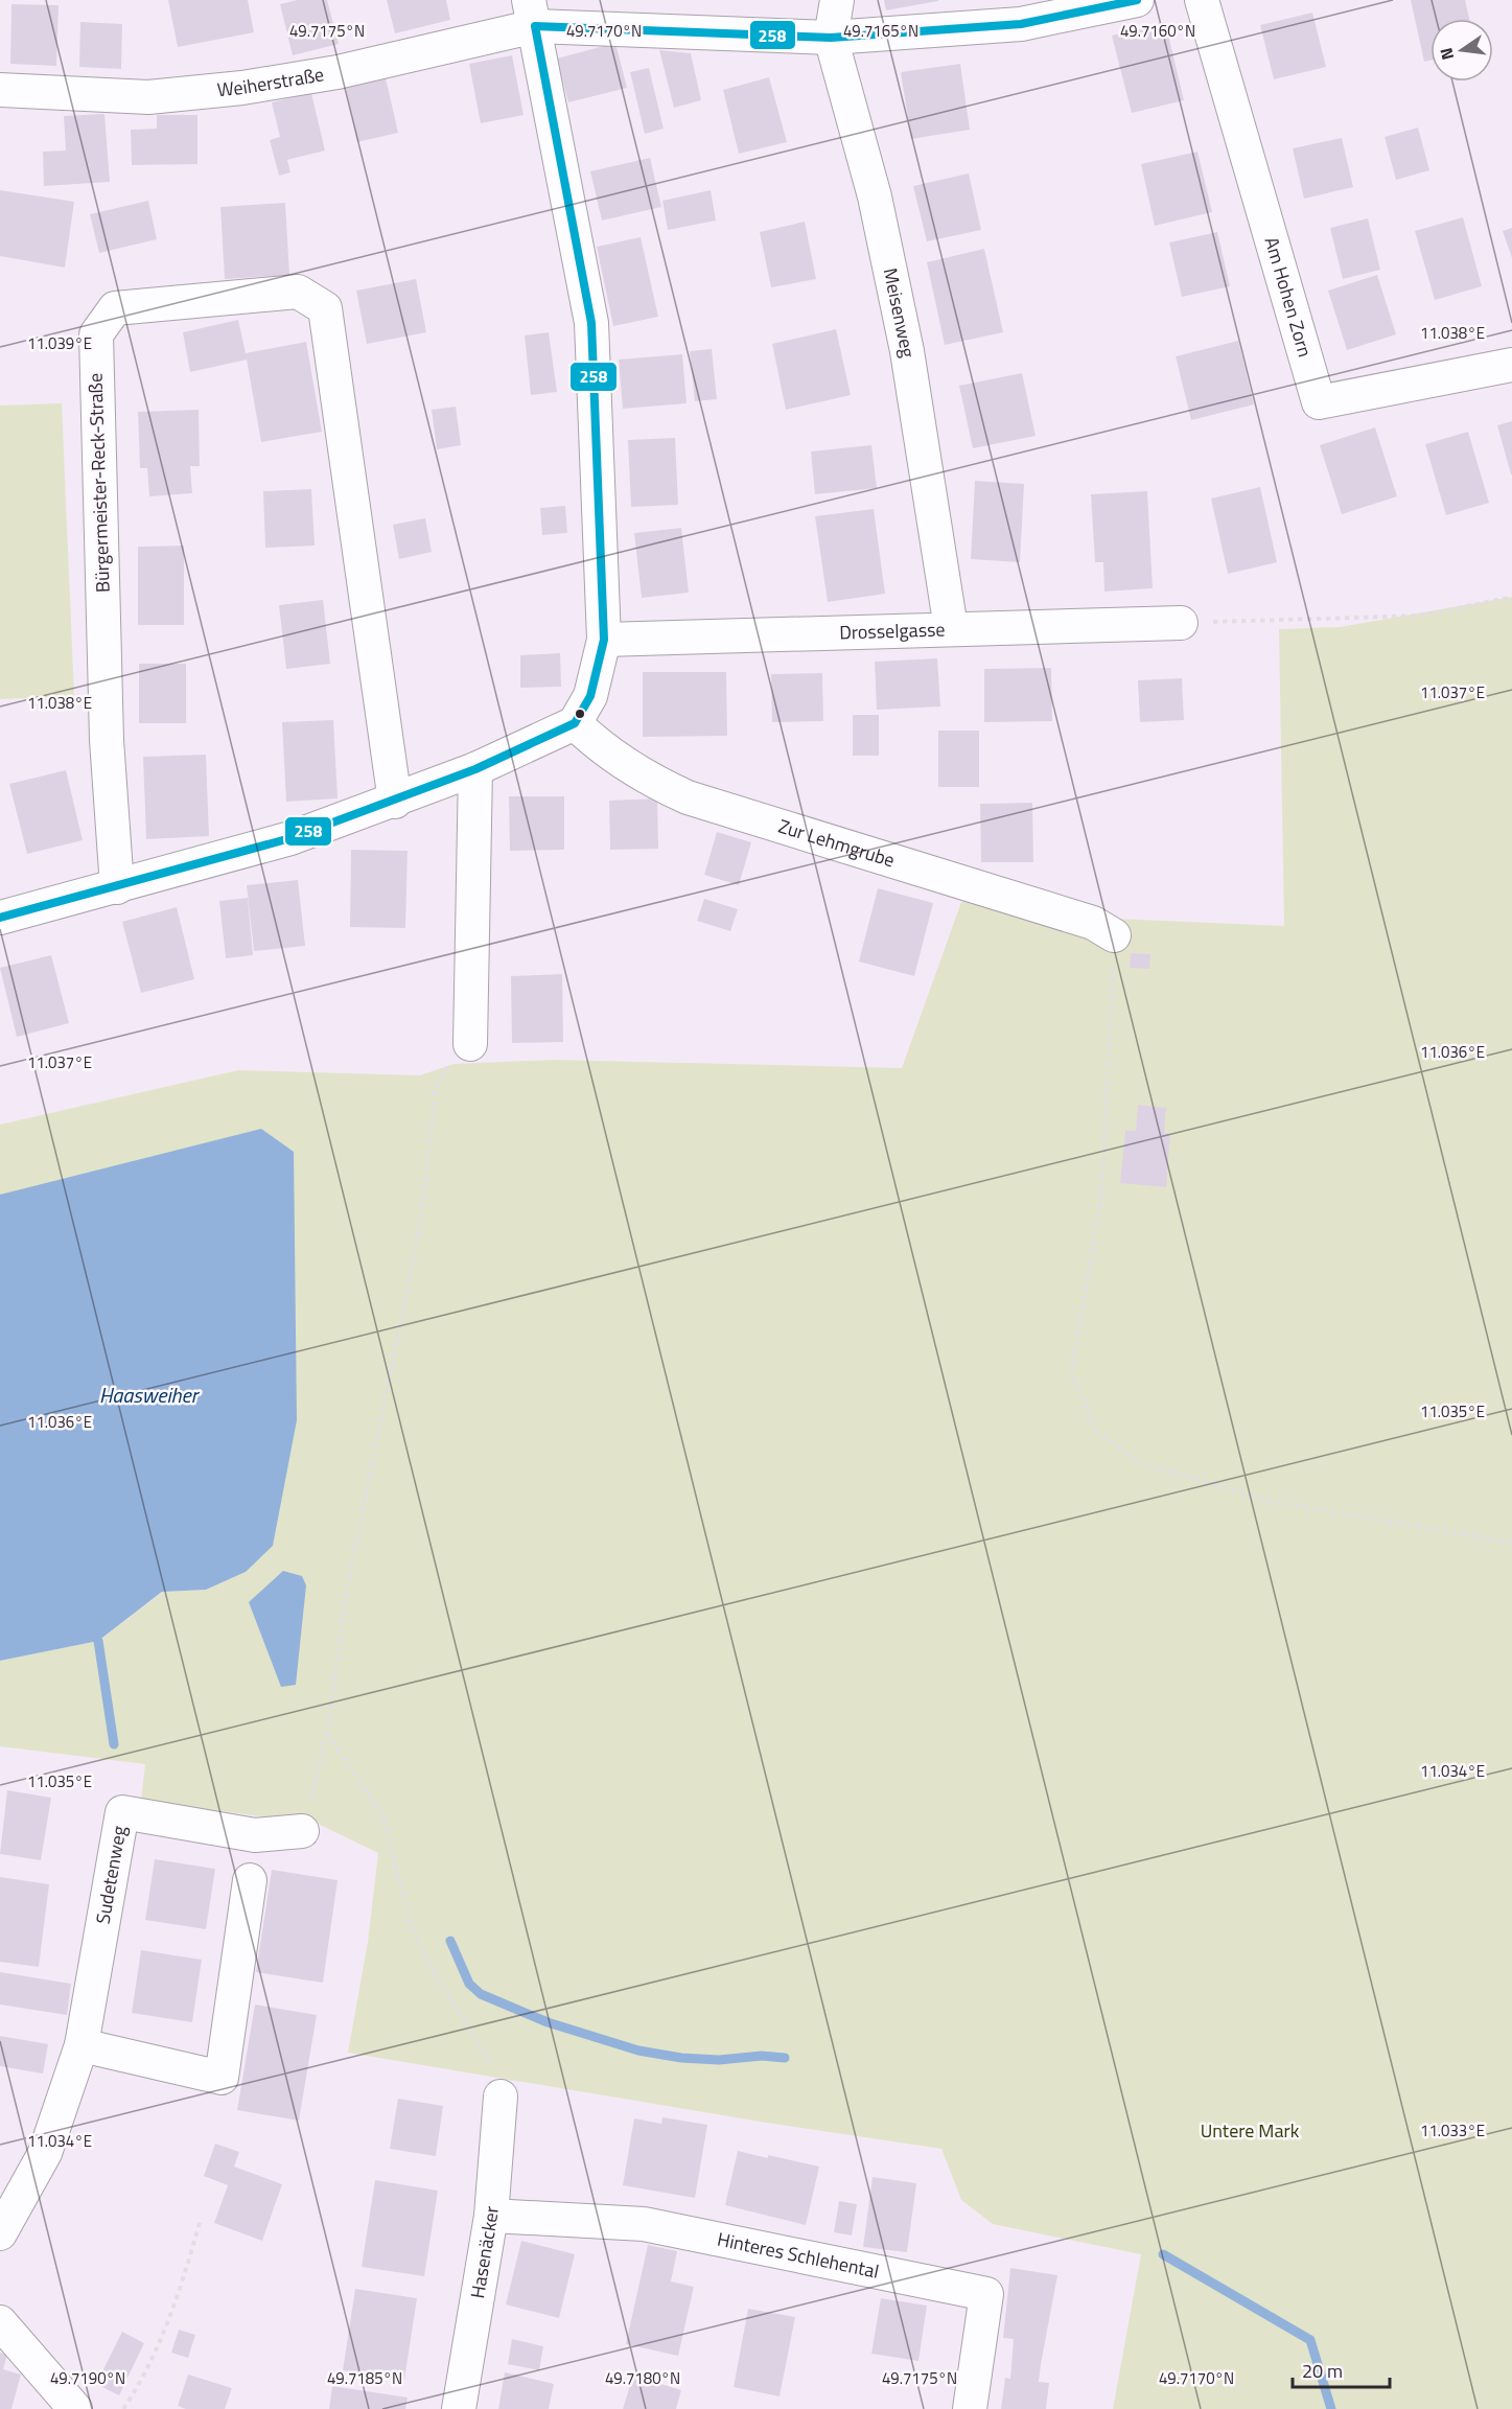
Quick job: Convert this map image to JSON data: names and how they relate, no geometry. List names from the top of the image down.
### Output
{
  "streets": {
    "street": [
      "Weiherstraße",
      "Am Hohen Zorn",
      "Meisenweg",
      "Bürgermeister-Reck-Straße",
      "Drosselgasse",
      "Zur Lehmgrube",
      "Sudetenweg",
      "Hasenäcker",
      "Hinteres Schlehental"
    ]
  },
  "crossings": [
    ["Weiherstraße", "Meisenweg"],
    ["Meisenweg", "Drosselgasse"],
    ["Hasenäcker", "Hinteres Schlehental"]
  ],
  "water": ["Haasweiher"],
  "parks": ["Untere Mark"],
  "lines": ["transit line 258"],
  "scale_bar": "20 m",
  "north": "left",
  "coordinates": [
    "49.7175°N",
    "49.7170°N",
    "49.7165°N",
    "49.7160°N",
    "11.038°E",
    "11.039°E",
    "11.037°E",
    "11.036°E",
    "11.035°E",
    "11.034°E",
    "11.033°E",
    "49.7190°N",
    "49.7185°N",
    "49.7180°N"
  ]
}
